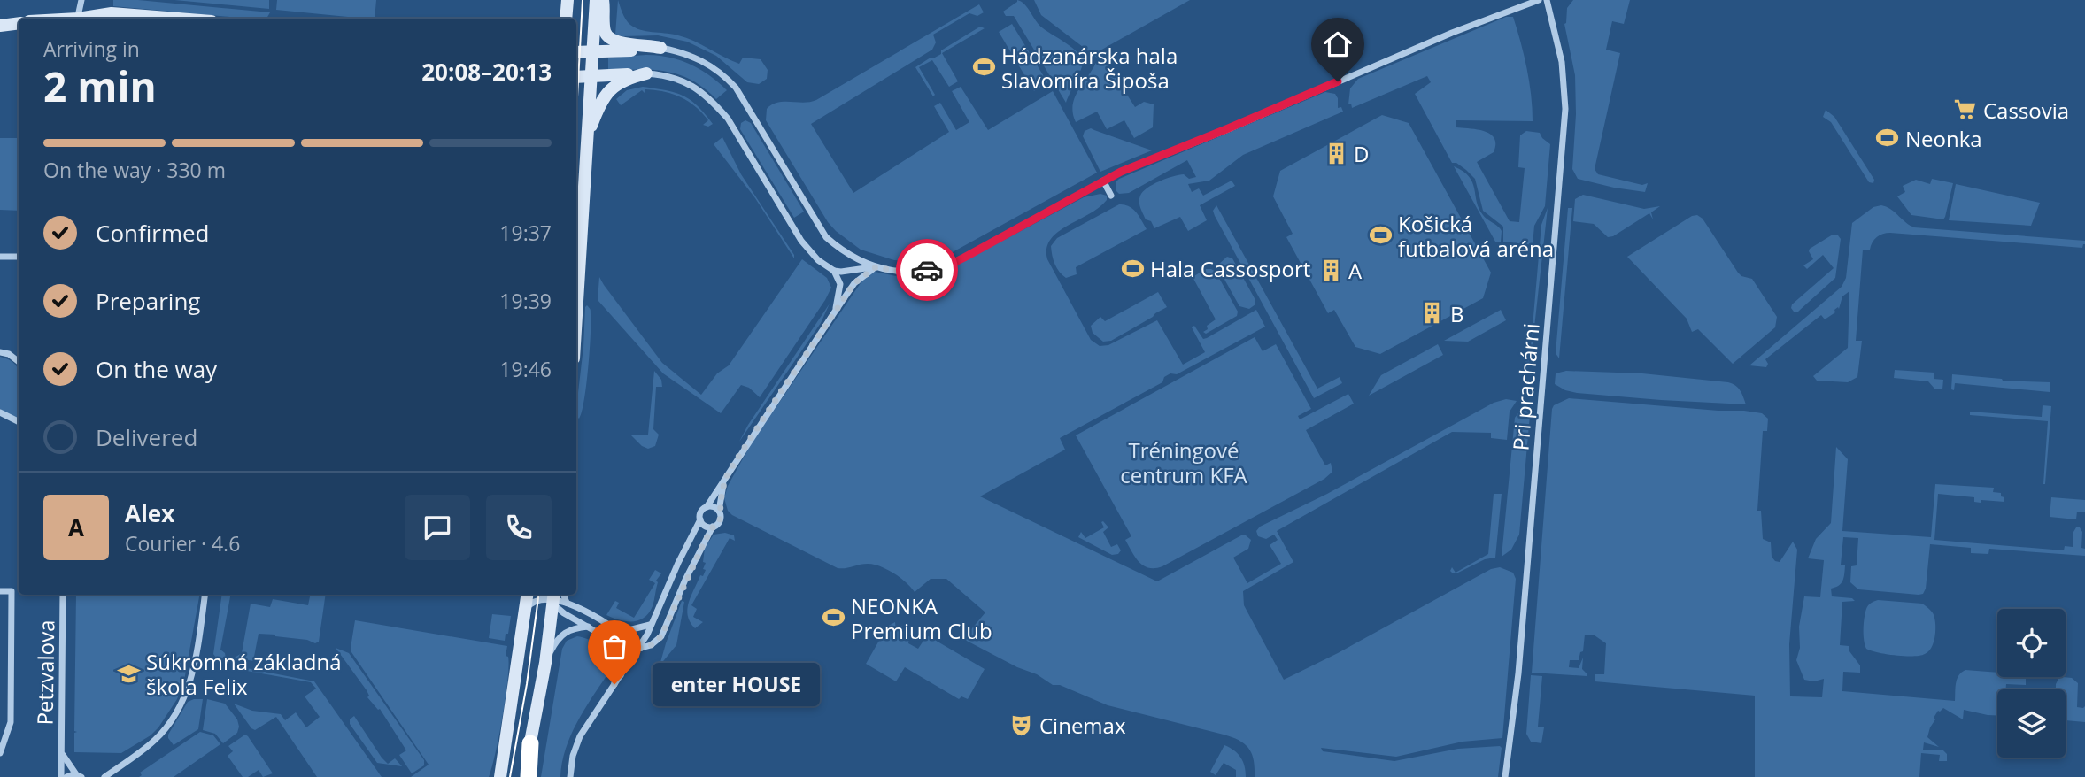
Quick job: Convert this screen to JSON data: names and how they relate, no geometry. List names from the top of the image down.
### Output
{
  "streets": {
    "street": ["Pri prachárni", "Petzvalova"]
  },
  "parks": ["Tréningové centrum KFA"],
  "places": {
    "sports": [
      "Hádzanárska hala Slavomíra Šipoša",
      "Neonka",
      "Košická futbalová aréna",
      "Hala Cassosport",
      "NEONKA Premium Club"
    ],
    "supermarket": ["Cassovia"],
    "building": ["D", "A", "B"],
    "school or university": ["Súkromná základná škola Felix"],
    "other": ["enter HOUSE"],
    "theatre": ["Cinemax"]
  },
  "page": {
    "heading": ["2 min", "Arriving in", "20:08–20:13"],
    "panel": ["Alex", "Courier · 4.6"],
    "bar": "On the way · 330 m",
    "list": [
      ["Confirmed", "19:37"],
      ["Preparing", "19:39"],
      ["On the way", "19:46"],
      "Delivered"
    ],
    "round": "A",
    "bubble": "enter HOUSE"
  }
}
